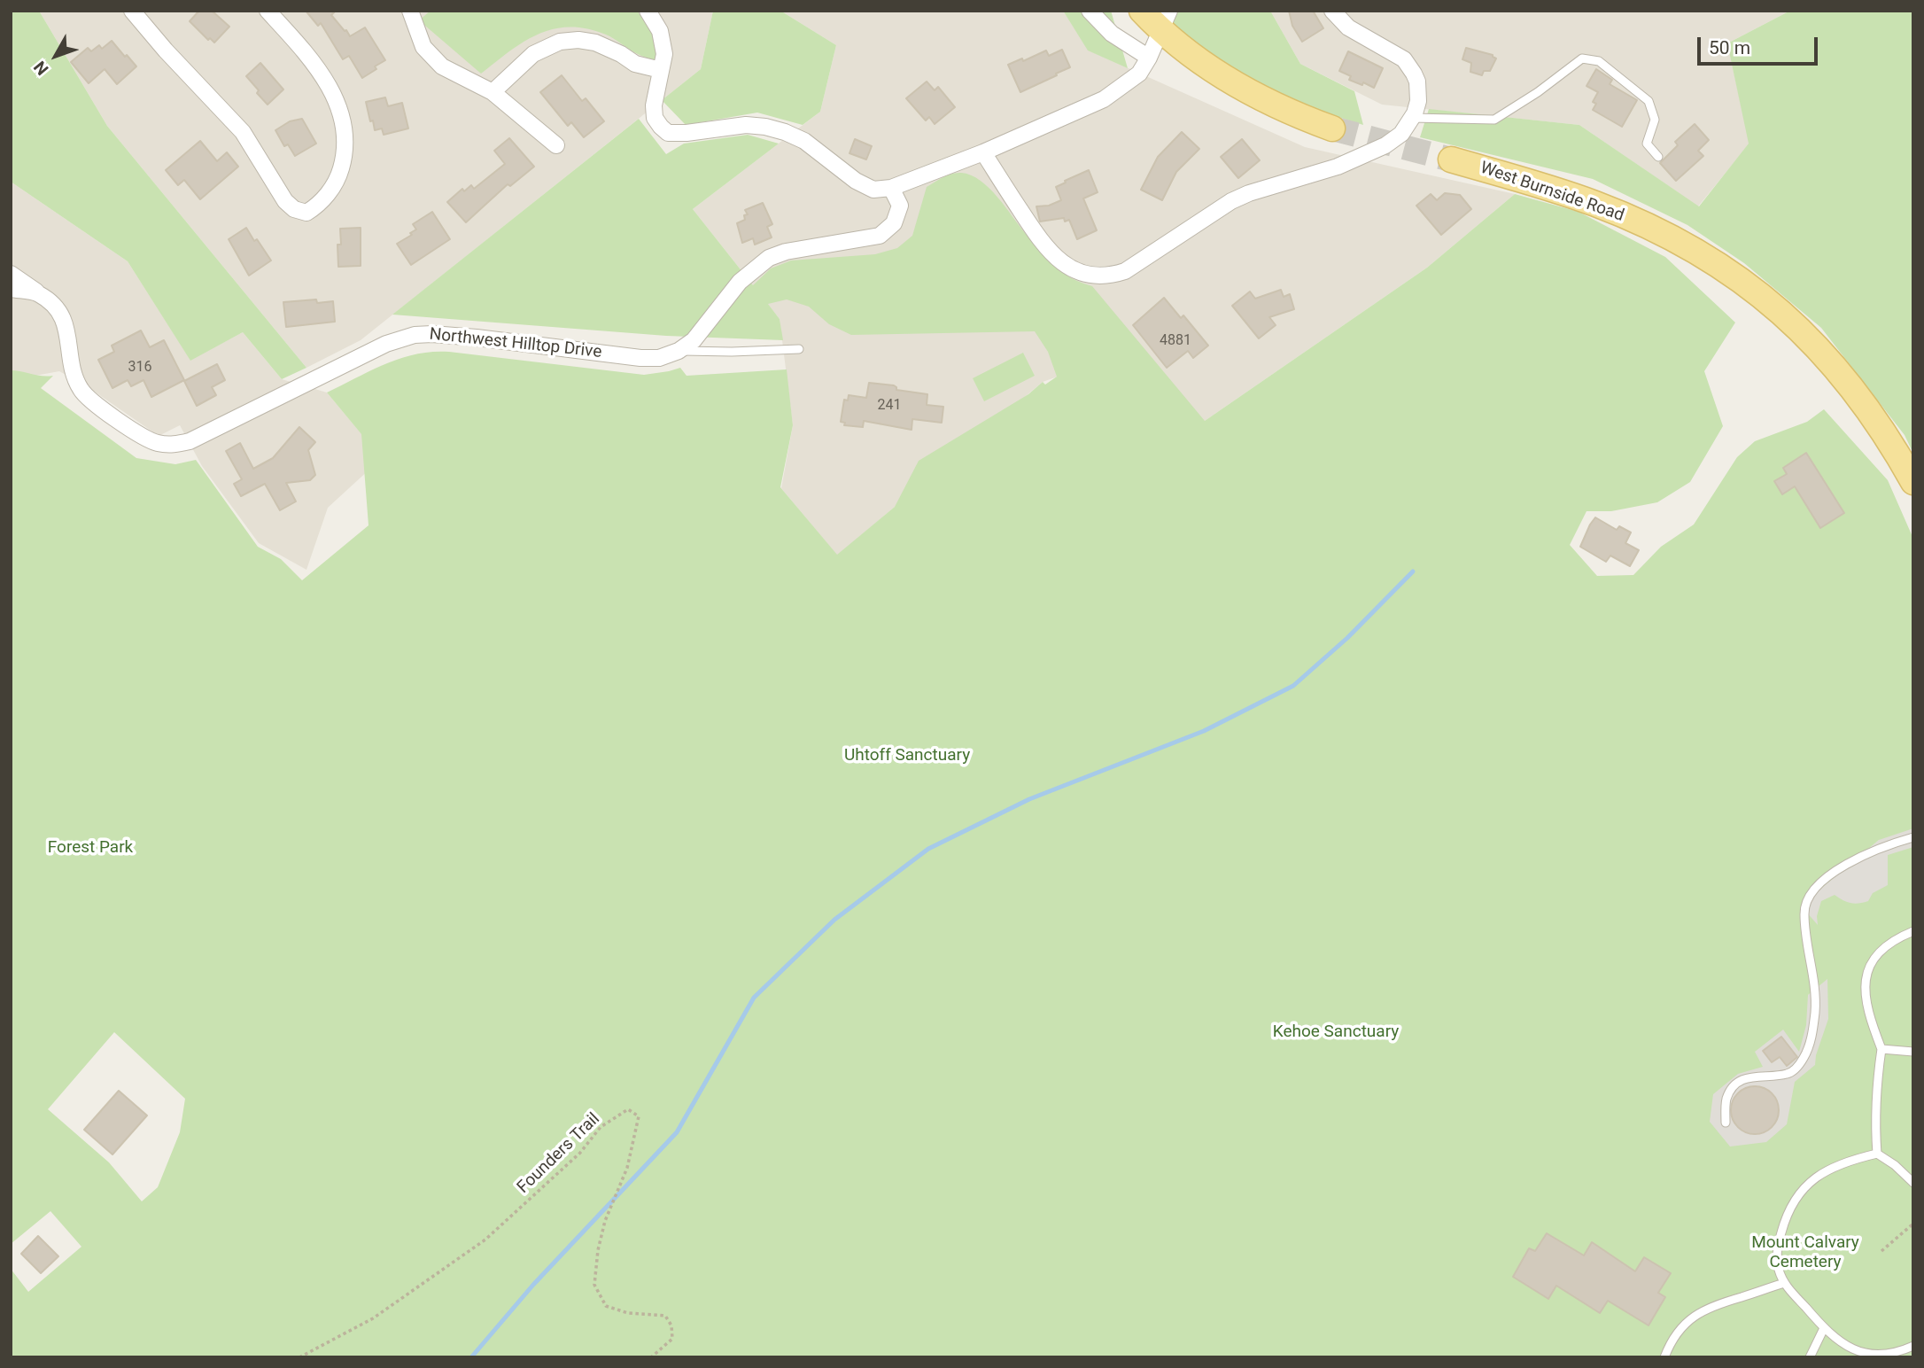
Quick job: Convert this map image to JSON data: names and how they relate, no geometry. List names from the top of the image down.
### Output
{
  "streets": {
    "main road": ["West Burnside Road"],
    "street": ["Northwest Hilltop Drive"],
    "path": ["Founders Trail"]
  },
  "parks": [
    "Uhtoff Sanctuary",
    "Forest Park",
    "Kehoe Sanctuary",
    "Mount Calvary Cemetery"
  ],
  "house_numbers": ["4881", "316", "241"],
  "scale_bar": "50 m",
  "north": "bottom left"
}
